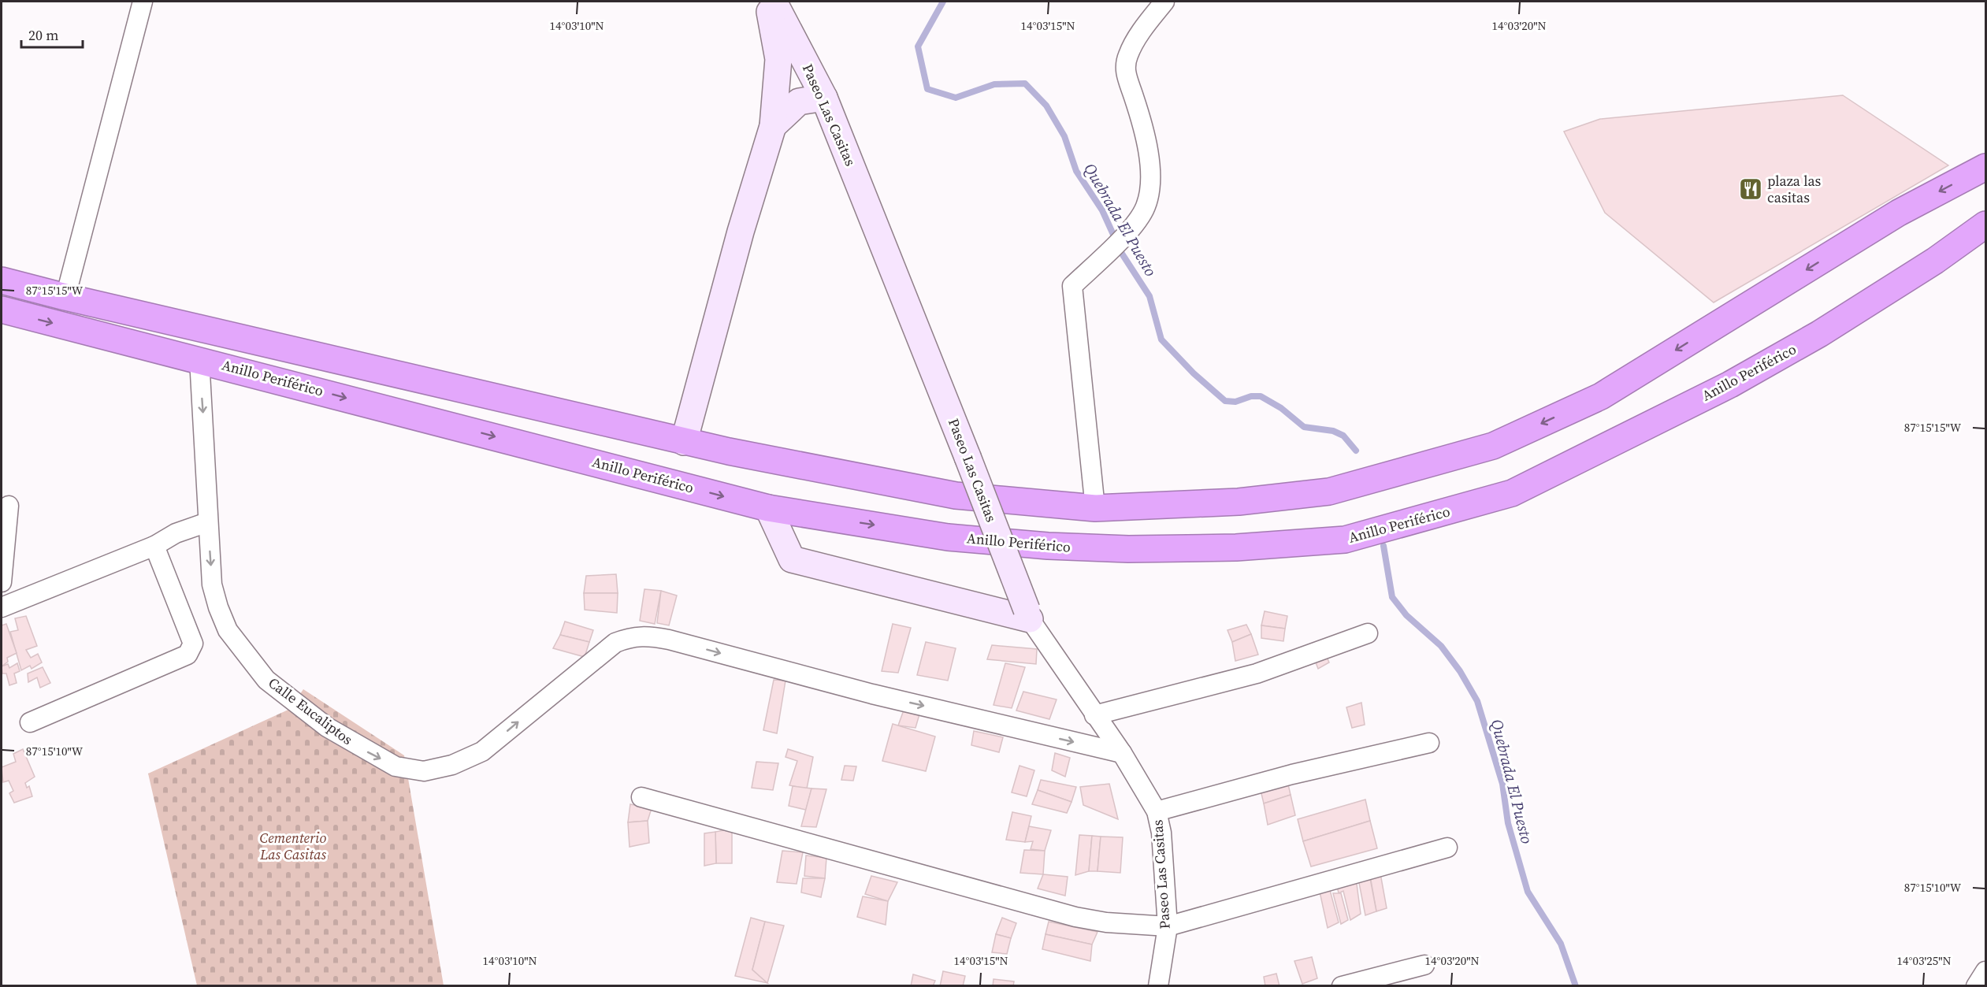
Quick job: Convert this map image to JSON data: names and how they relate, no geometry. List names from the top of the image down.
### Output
{
  "streets": {
    "highway": ["Anillo Periférico"],
    "street": ["Paseo Las Casitas", "Calle Eucaliptos"]
  },
  "crossings": [
    ["Paseo Las Casitas", "Calle Eucaliptos"],
    ["Anillo Periférico", "Calle Eucaliptos"]
  ],
  "water": ["Quebrada El Puesto"],
  "parks": ["Cementerio Las Casitas"],
  "places": {
    "restaurant": ["plaza las casitas"]
  },
  "scale_bar": "20 m",
  "coordinates": [
    "14°03'10\"N",
    "14°03'15\"N",
    "14°03'20\"N",
    "87°15'15\"W",
    "87°15'10\"W",
    "14°03'25\"N"
  ]
}
